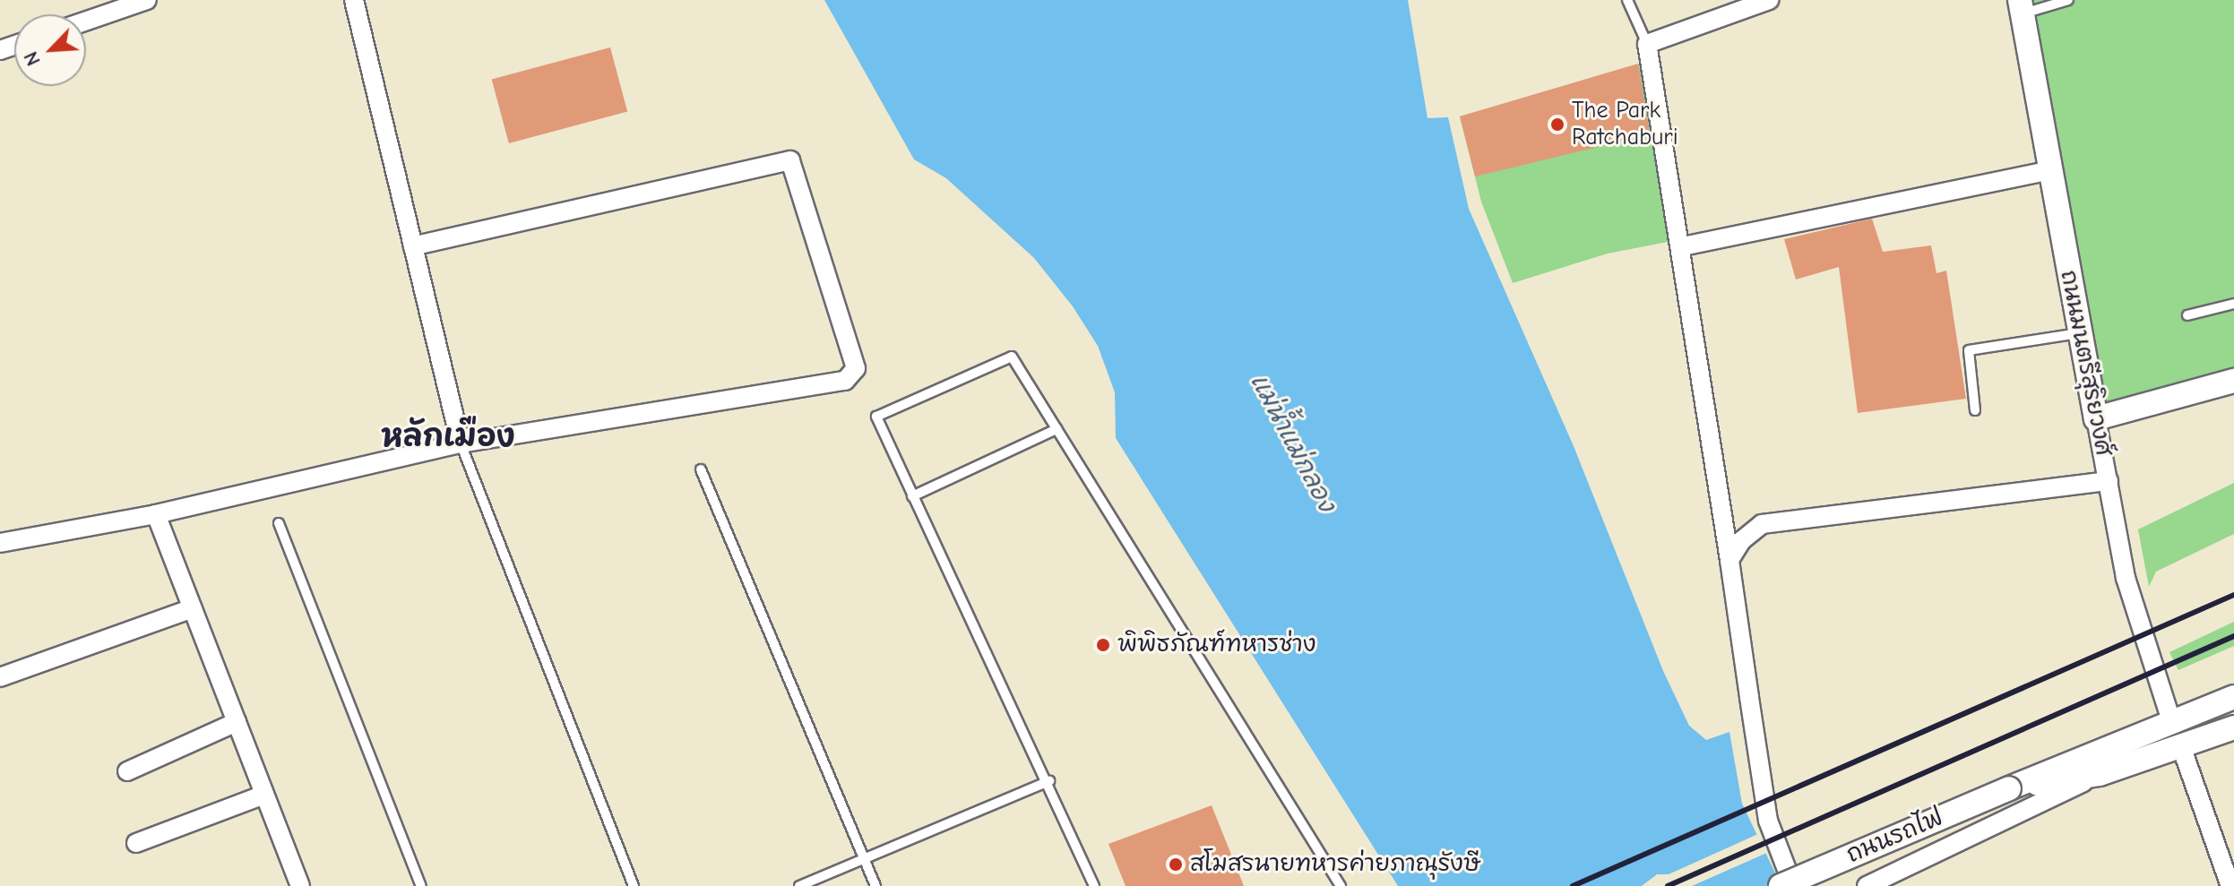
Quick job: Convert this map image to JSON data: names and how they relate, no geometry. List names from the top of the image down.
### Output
{
  "streets": {
    "main road": ["ถนนมนตรีสุริยวงศ์", "ถนนรถไฟ"]
  },
  "crossings": [
    ["ถนนมนตรีสุริยวงศ์", "ถนนรถไฟ"]
  ],
  "districts": ["หลักเมือง"],
  "water": ["แม่น้ำแม่กลอง"],
  "places": ["The Park Ratchaburi", "พิพิธภัณฑ์ทหารช่าง", "สโมสรนายทหารค่ายภาณุรังษี"],
  "north": "bottom left"
}
